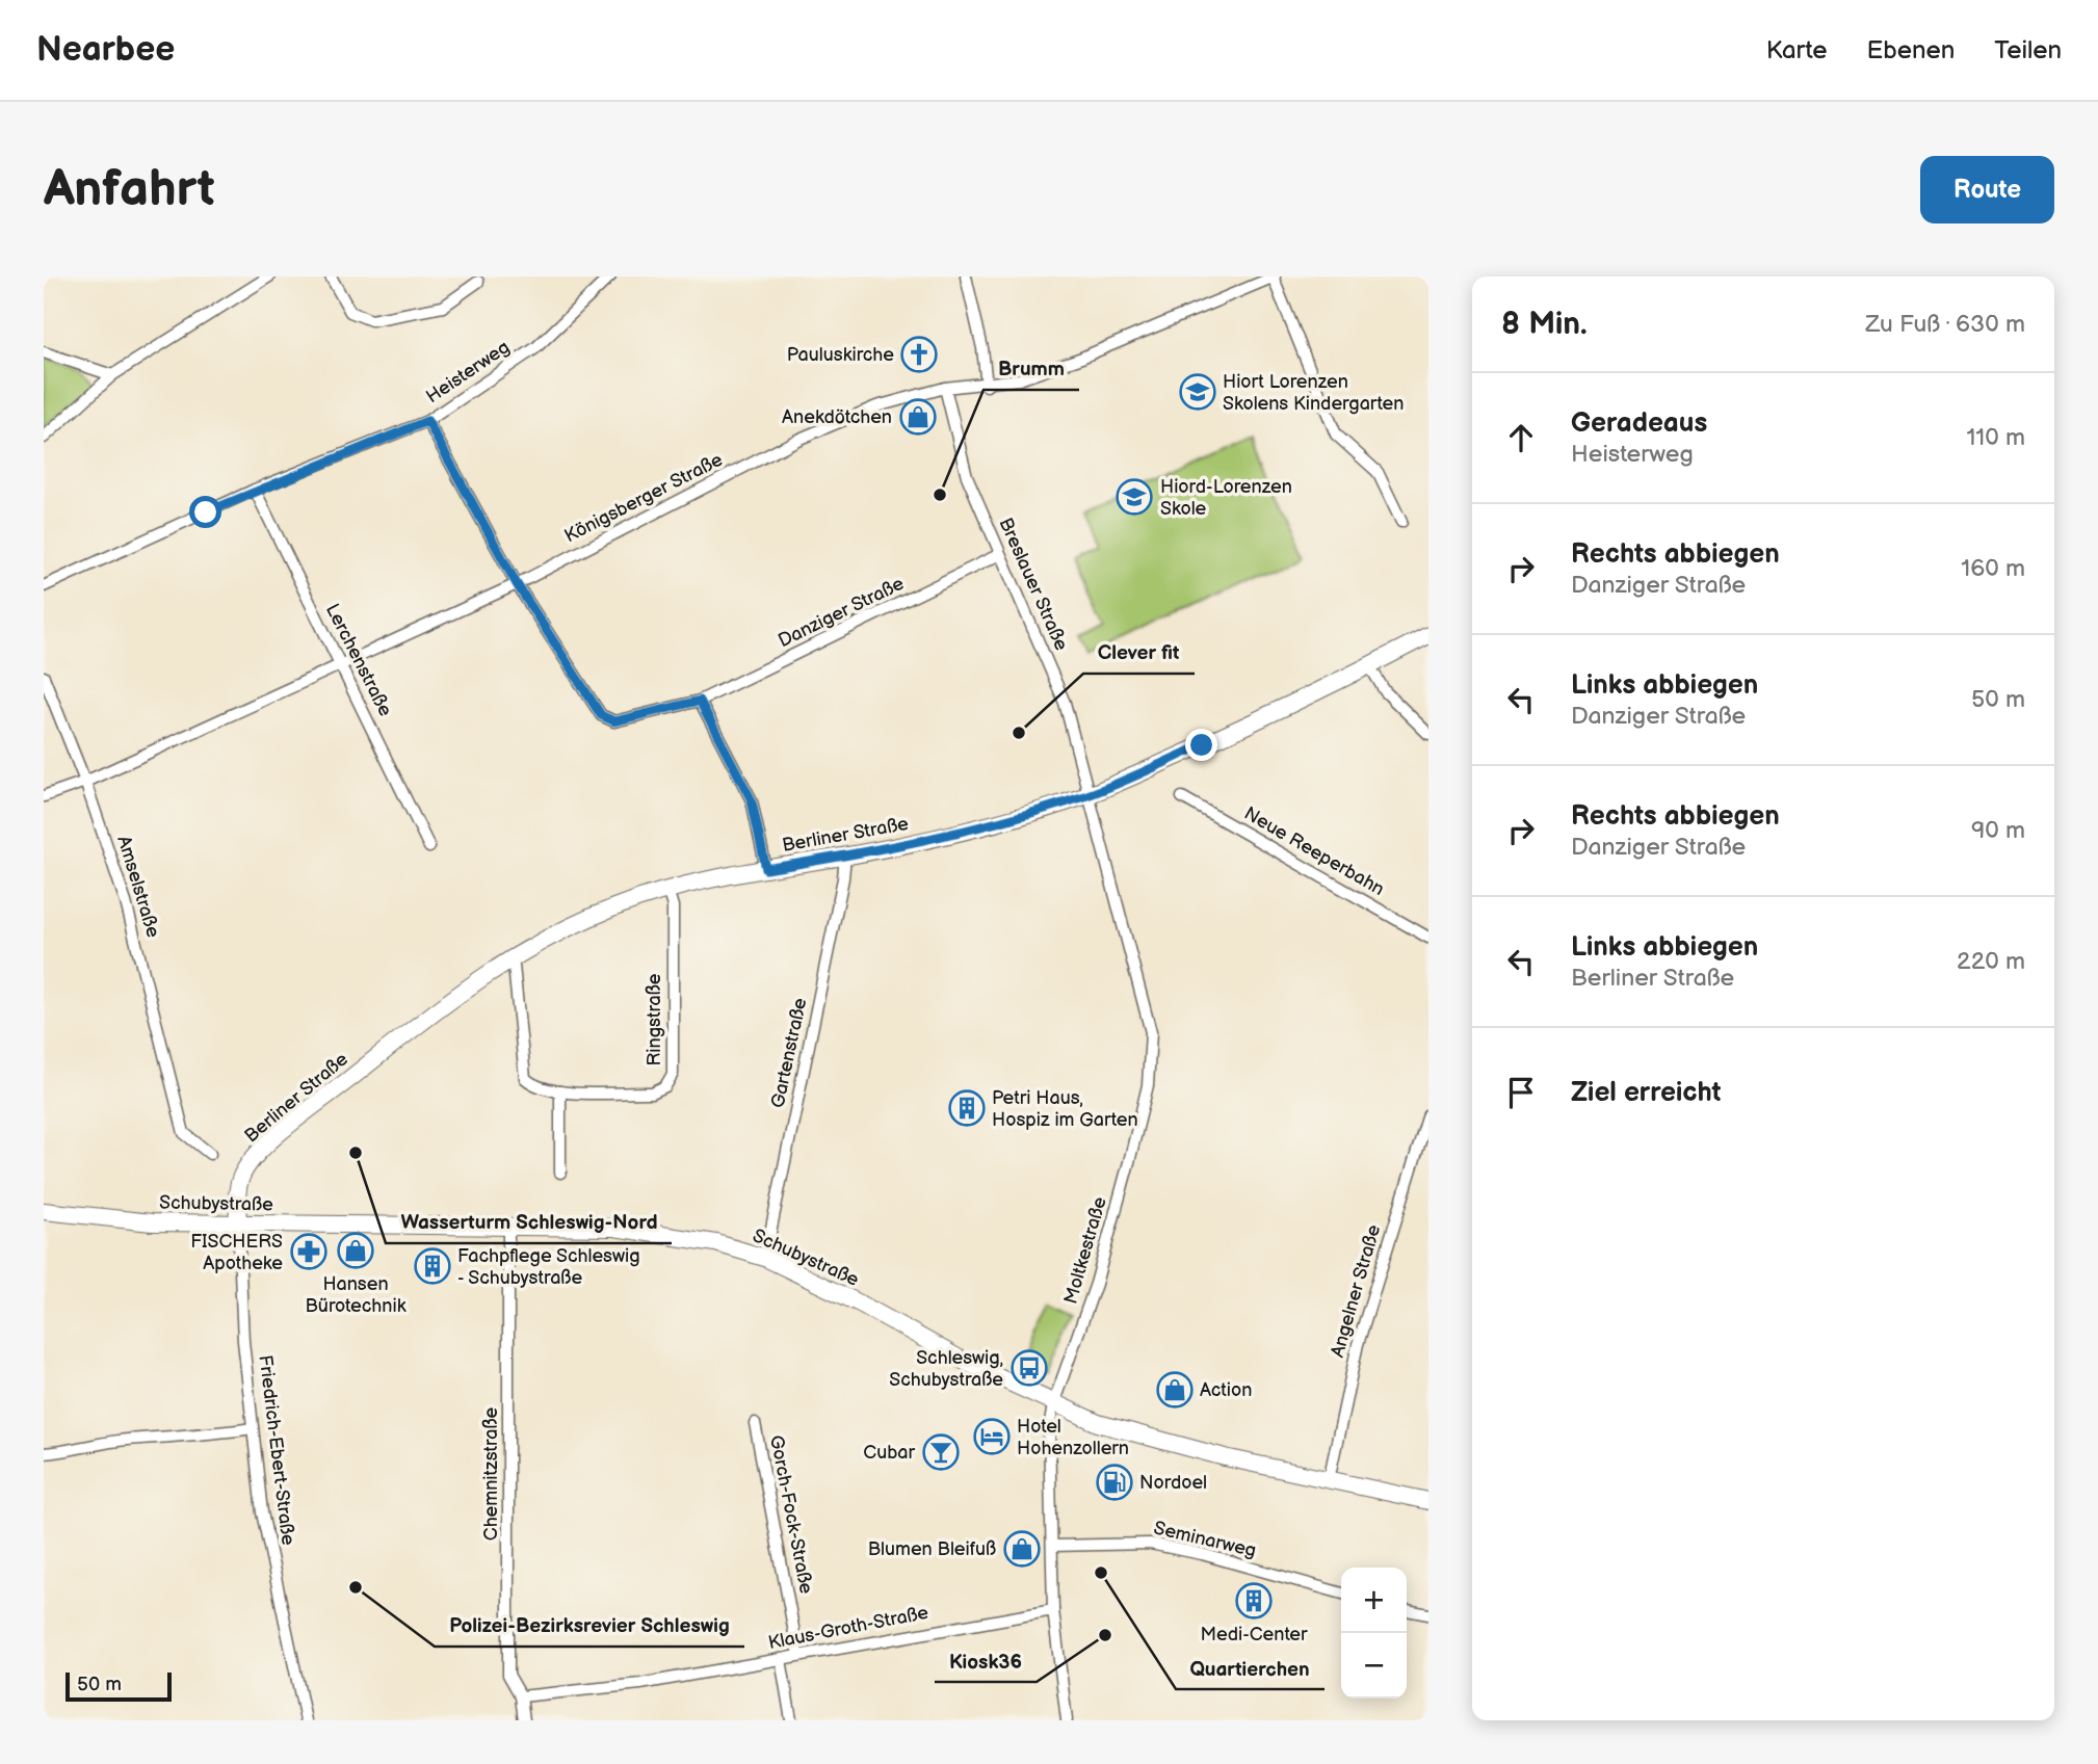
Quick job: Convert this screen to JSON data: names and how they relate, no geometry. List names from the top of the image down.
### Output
{
  "streets": {
    "street": [
      "Heisterweg",
      "Königsberger Straße",
      "Breslauer Straße",
      "Danziger Straße",
      "Lerchenstraße",
      "Berliner Straße",
      "Neue Reeperbahn",
      "Amselstraße",
      "Ringstraße",
      "Gartenstraße",
      "Schubystraße",
      "Moltkestraße",
      "Angelner Straße",
      "Friedrich-Ebert-Straße",
      "Chemnitzstraße",
      "Gorch-Fock-Straße",
      "Seminarweg",
      "Klaus-Groth-Straße"
    ]
  },
  "crossings": [
    ["Heisterweg", "Danziger Straße"],
    ["Heisterweg", "Lerchenstraße"],
    ["Königsberger Straße", "Breslauer Straße"],
    ["Königsberger Straße", "Danziger Straße"],
    ["Königsberger Straße", "Lerchenstraße"],
    ["Königsberger Straße", "Amselstraße"],
    ["Breslauer Straße", "Danziger Straße"],
    ["Breslauer Straße", "Berliner Straße"],
    ["Breslauer Straße", "Moltkestraße"],
    ["Berliner Straße", "Ringstraße"],
    ["Berliner Straße", "Gartenstraße"],
    ["Berliner Straße", "Schubystraße"],
    ["Berliner Straße", "Moltkestraße"],
    ["Berliner Straße", "Friedrich-Ebert-Straße"],
    ["Gartenstraße", "Schubystraße"],
    ["Schubystraße", "Moltkestraße"],
    ["Schubystraße", "Angelner Straße"],
    ["Schubystraße", "Friedrich-Ebert-Straße"],
    ["Schubystraße", "Chemnitzstraße"],
    ["Moltkestraße", "Seminarweg"],
    ["Moltkestraße", "Klaus-Groth-Straße"],
    ["Chemnitzstraße", "Klaus-Groth-Straße"],
    ["Gorch-Fock-Straße", "Klaus-Groth-Straße"]
  ],
  "places": {
    "church": ["Pauluskirche"],
    "school or university": ["Hiort Lorenzen Skolens Kindergarten", "Hiord-Lorenzen Skole"],
    "shop": [
      "Anekdötchen",
      "Hansen Bürotechnik",
      "Action",
      "Blumen Bleifuß"
    ],
    "other": [
      "Brumm",
      "Clever fit",
      "Wasserturm Schleswig-Nord",
      "Quartierchen",
      "Polizei-Bezirksrevier Schleswig",
      "Kiosk36"
    ],
    "building": ["Petri Haus, Hospiz im Garten", "Fachpflege Schleswig - Schubystraße", "Medi-Center"],
    "pharmacy": ["FISCHERS Apotheke"],
    "bus stop": ["Schleswig, Schubystraße"],
    "hotel": ["Hotel Hohenzollern"],
    "bar": ["Cubar"],
    "fuel station": ["Nordoel"]
  },
  "scale_bar": "50 m",
  "page": {
    "header": "Nearbee",
    "nav": ["Karte", "Ebenen", "Teilen"],
    "buttons": "Route",
    "title": "Anfahrt",
    "heading": ["8 Min.", "Zu Fuß · 630 m"],
    "list": [
      ["Geradeaus", "Heisterweg", "110 m"],
      ["Rechts abbiegen", "Danziger Straße", "160 m"],
      ["Links abbiegen", "Danziger Straße", "50 m"],
      ["Rechts abbiegen", "Danziger Straße", "90 m"],
      ["Links abbiegen", "Berliner Straße", "220 m"],
      "Ziel erreicht"
    ],
    "map_buttons": ["+", "−"],
    "scale": "50 m"
  }
}
